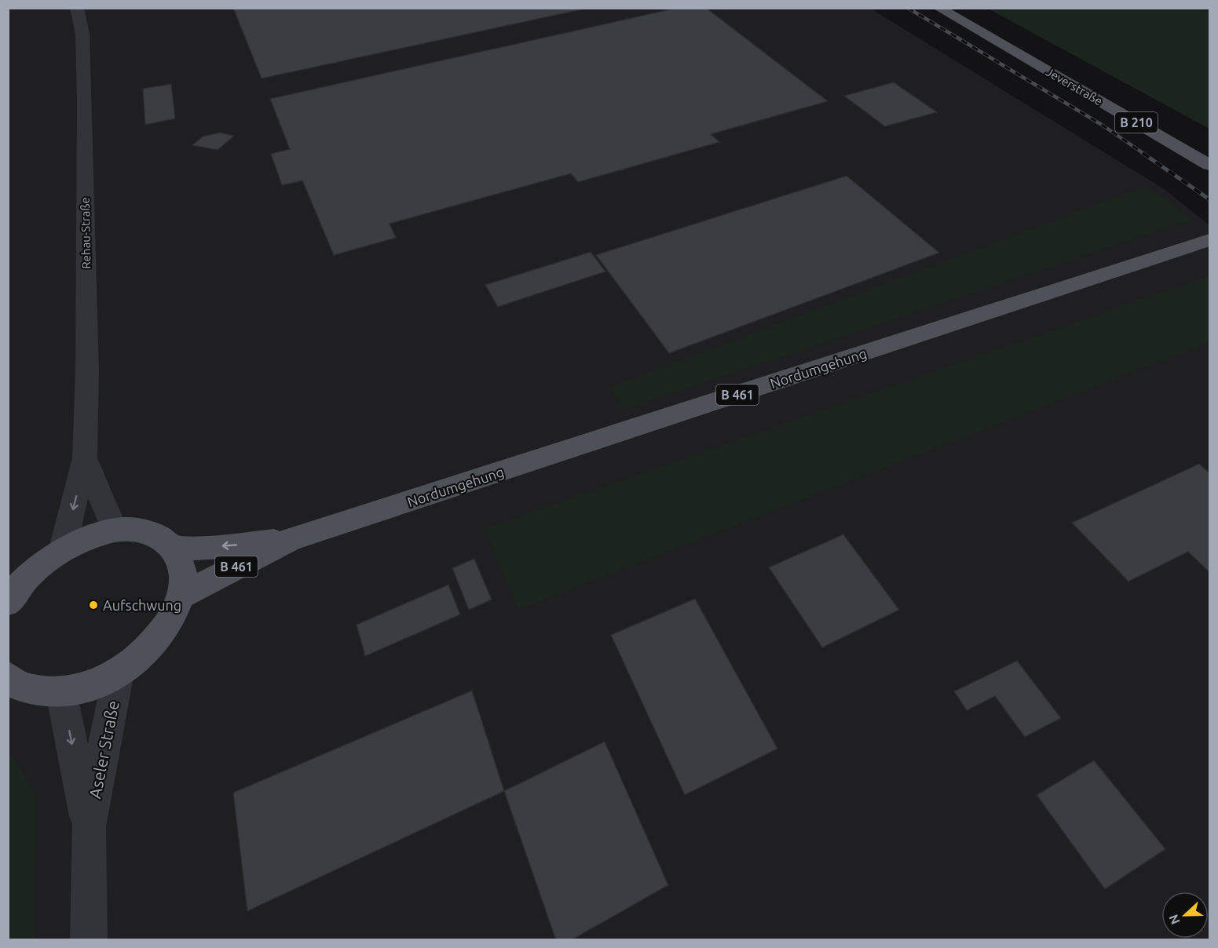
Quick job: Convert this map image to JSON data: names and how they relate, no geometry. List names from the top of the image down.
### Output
{
  "streets": {
    "main road": [
      "Jeverstraße",
      "B 210",
      "Nordumgehung",
      "B 461"
    ],
    "street": ["Rehau-Straße", "Aseler Straße"]
  },
  "places": ["Aufschwung"],
  "north": "left"
}
